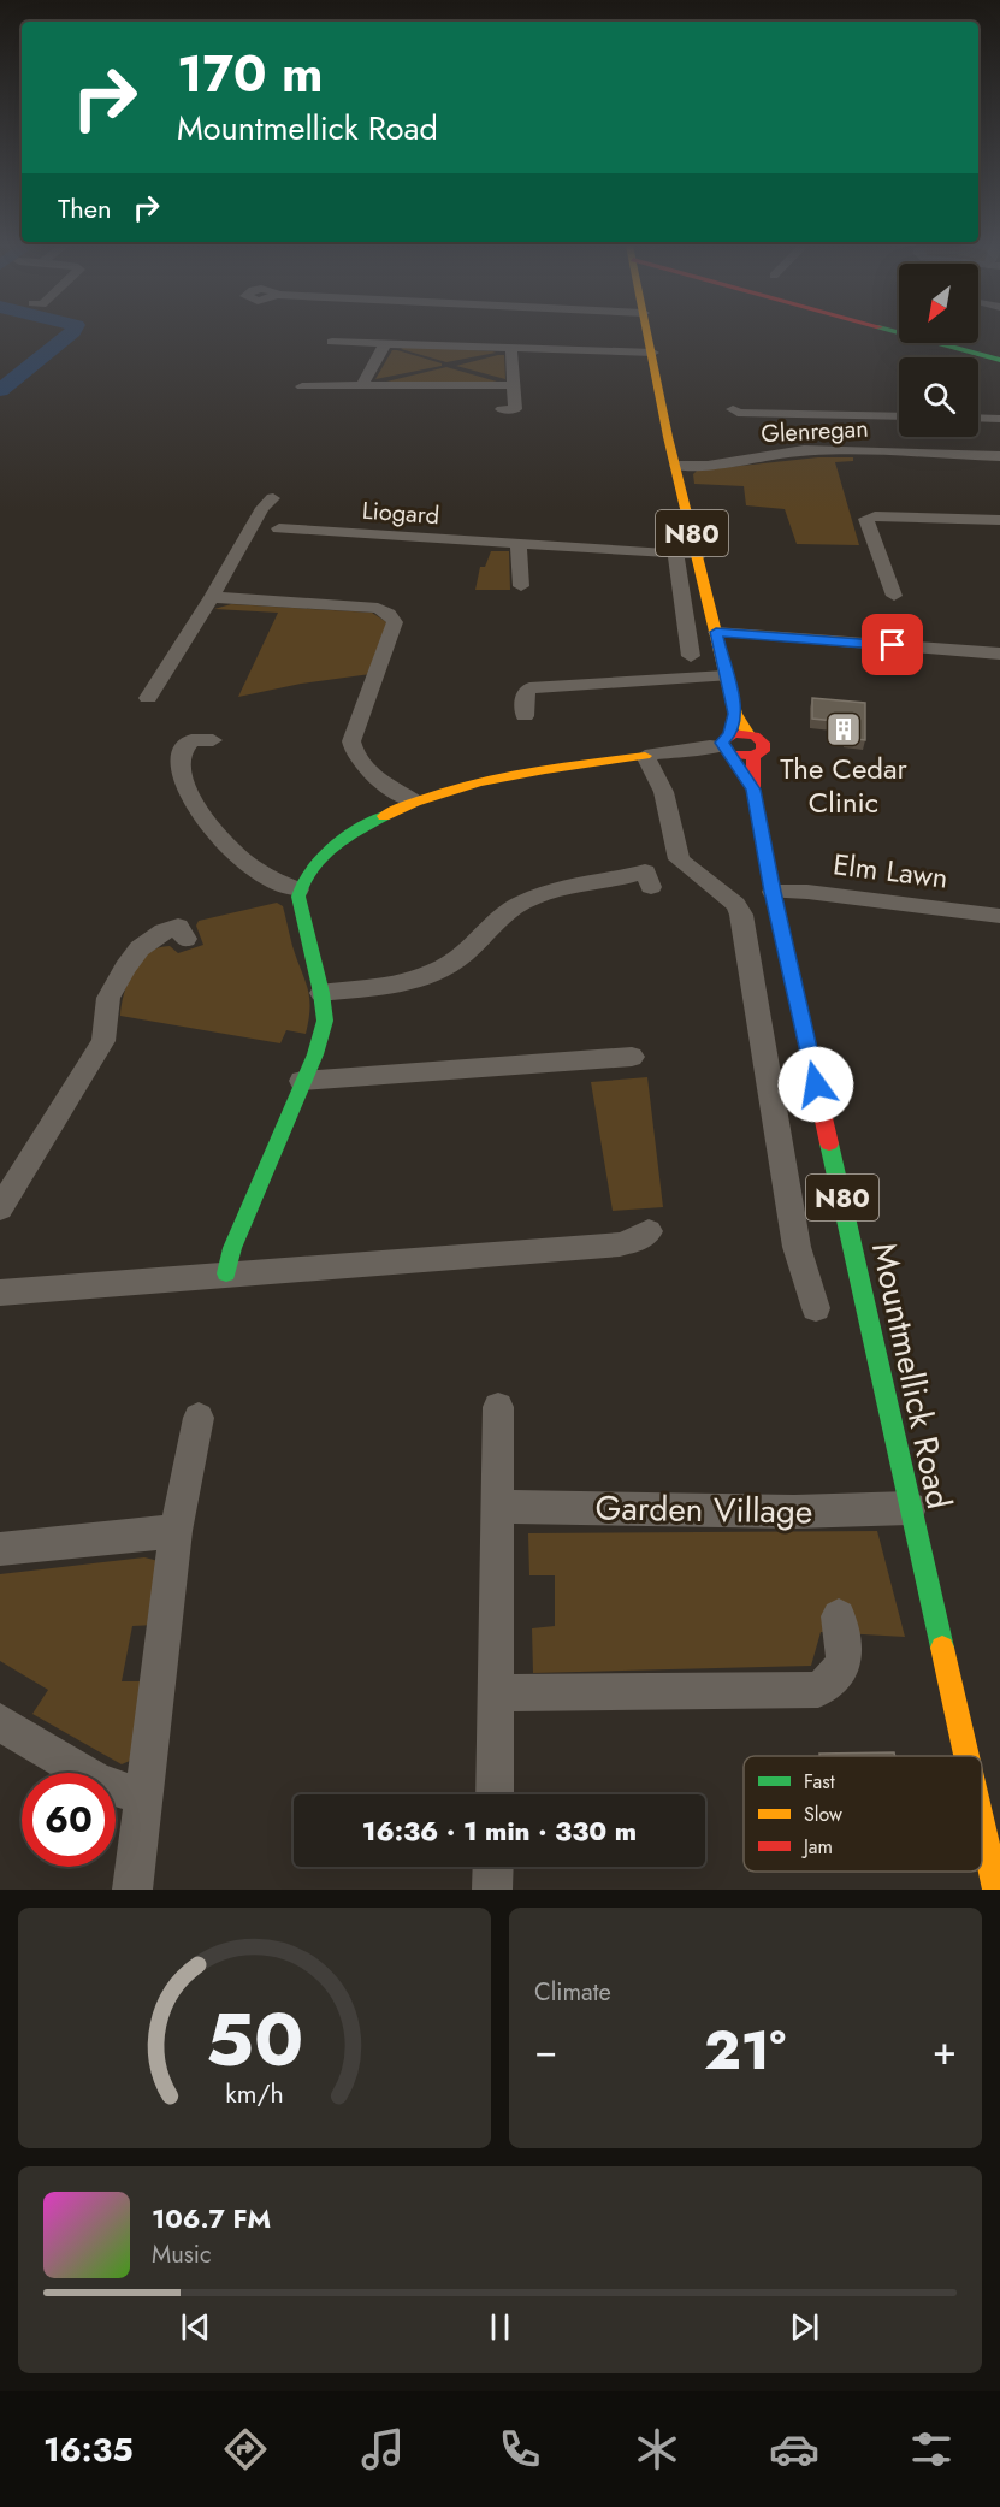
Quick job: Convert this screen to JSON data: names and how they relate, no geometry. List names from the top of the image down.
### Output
{
  "streets": {
    "main road": ["N80", "Mountmellick Road"],
    "street": [
      "Glenregan",
      "Liogard",
      "Elm Lawn",
      "Garden Village"
    ]
  },
  "crossings": [
    ["Glenregan", "N80"],
    ["Liogard", "N80"],
    ["N80", "Mountmellick Road"],
    ["Elm Lawn", "Mountmellick Road"],
    ["Mountmellick Road", "Garden Village"]
  ],
  "places": {
    "building": ["The Cedar Clinic"]
  },
  "legend": ["Fast", "Slow", "Jam"],
  "north": "bottom left",
  "page": {
    "turn": ["170 m", "Mountmellick Road"],
    "then": "Then",
    "limit": "60",
    "trip": "16:36 · 1 min · 330 m",
    "tile": "Climate",
    "heat": ["−", "21°", "+"],
    "song": ["106.7 FM", "Music"],
    "tabs": "16:35",
    "gauge": ["50", "km/h"]
  }
}
